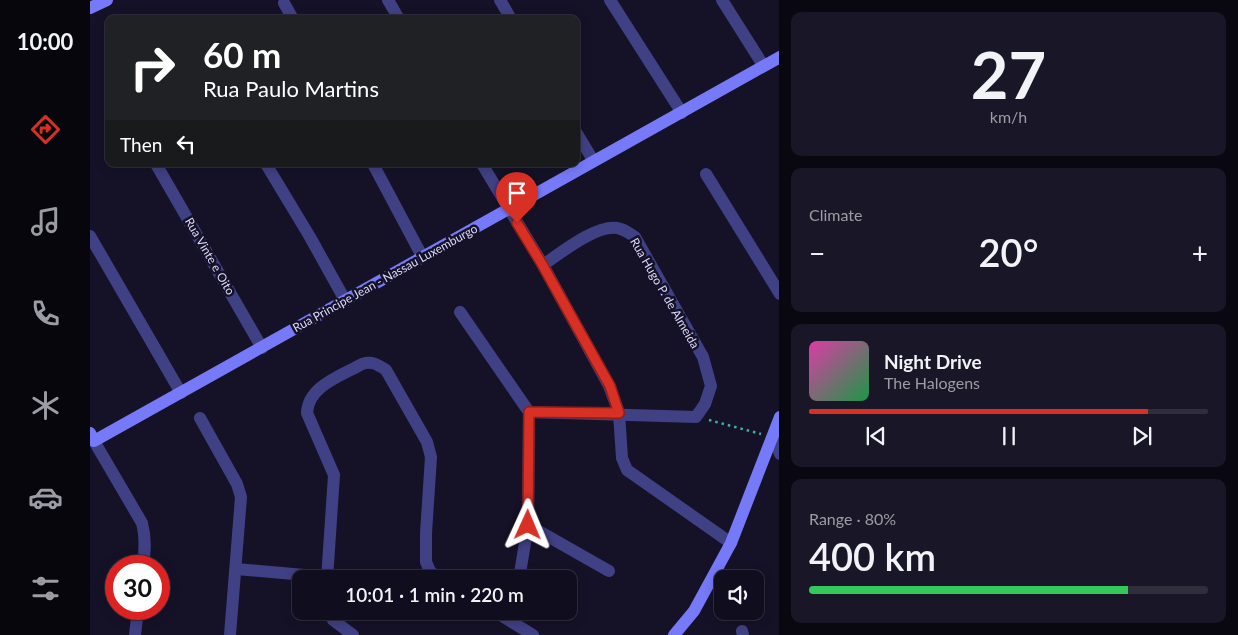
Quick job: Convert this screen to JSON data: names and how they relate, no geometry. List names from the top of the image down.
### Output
{
  "streets": {
    "street": ["Rua Vinte e Oito", "Rua Principe Jean - Nassau Luxemburgo", "Rua Hugo P. de Almeida"]
  },
  "crossings": [
    ["Rua Vinte e Oito", "Rua Principe Jean - Nassau Luxemburgo"]
  ],
  "page": {
    "tabs": "10:00",
    "tile": [
      ["27", "km/h"],
      "Climate",
      ["Range · 80%", "400 km"]
    ],
    "turn": ["60 m", "Rua Paulo Martins"],
    "then": "Then",
    "heat": ["−", "20°", "+"],
    "song": ["Night Drive", "The Halogens"],
    "limit": "30",
    "trip": "10:01 · 1 min · 220 m"
  }
}
